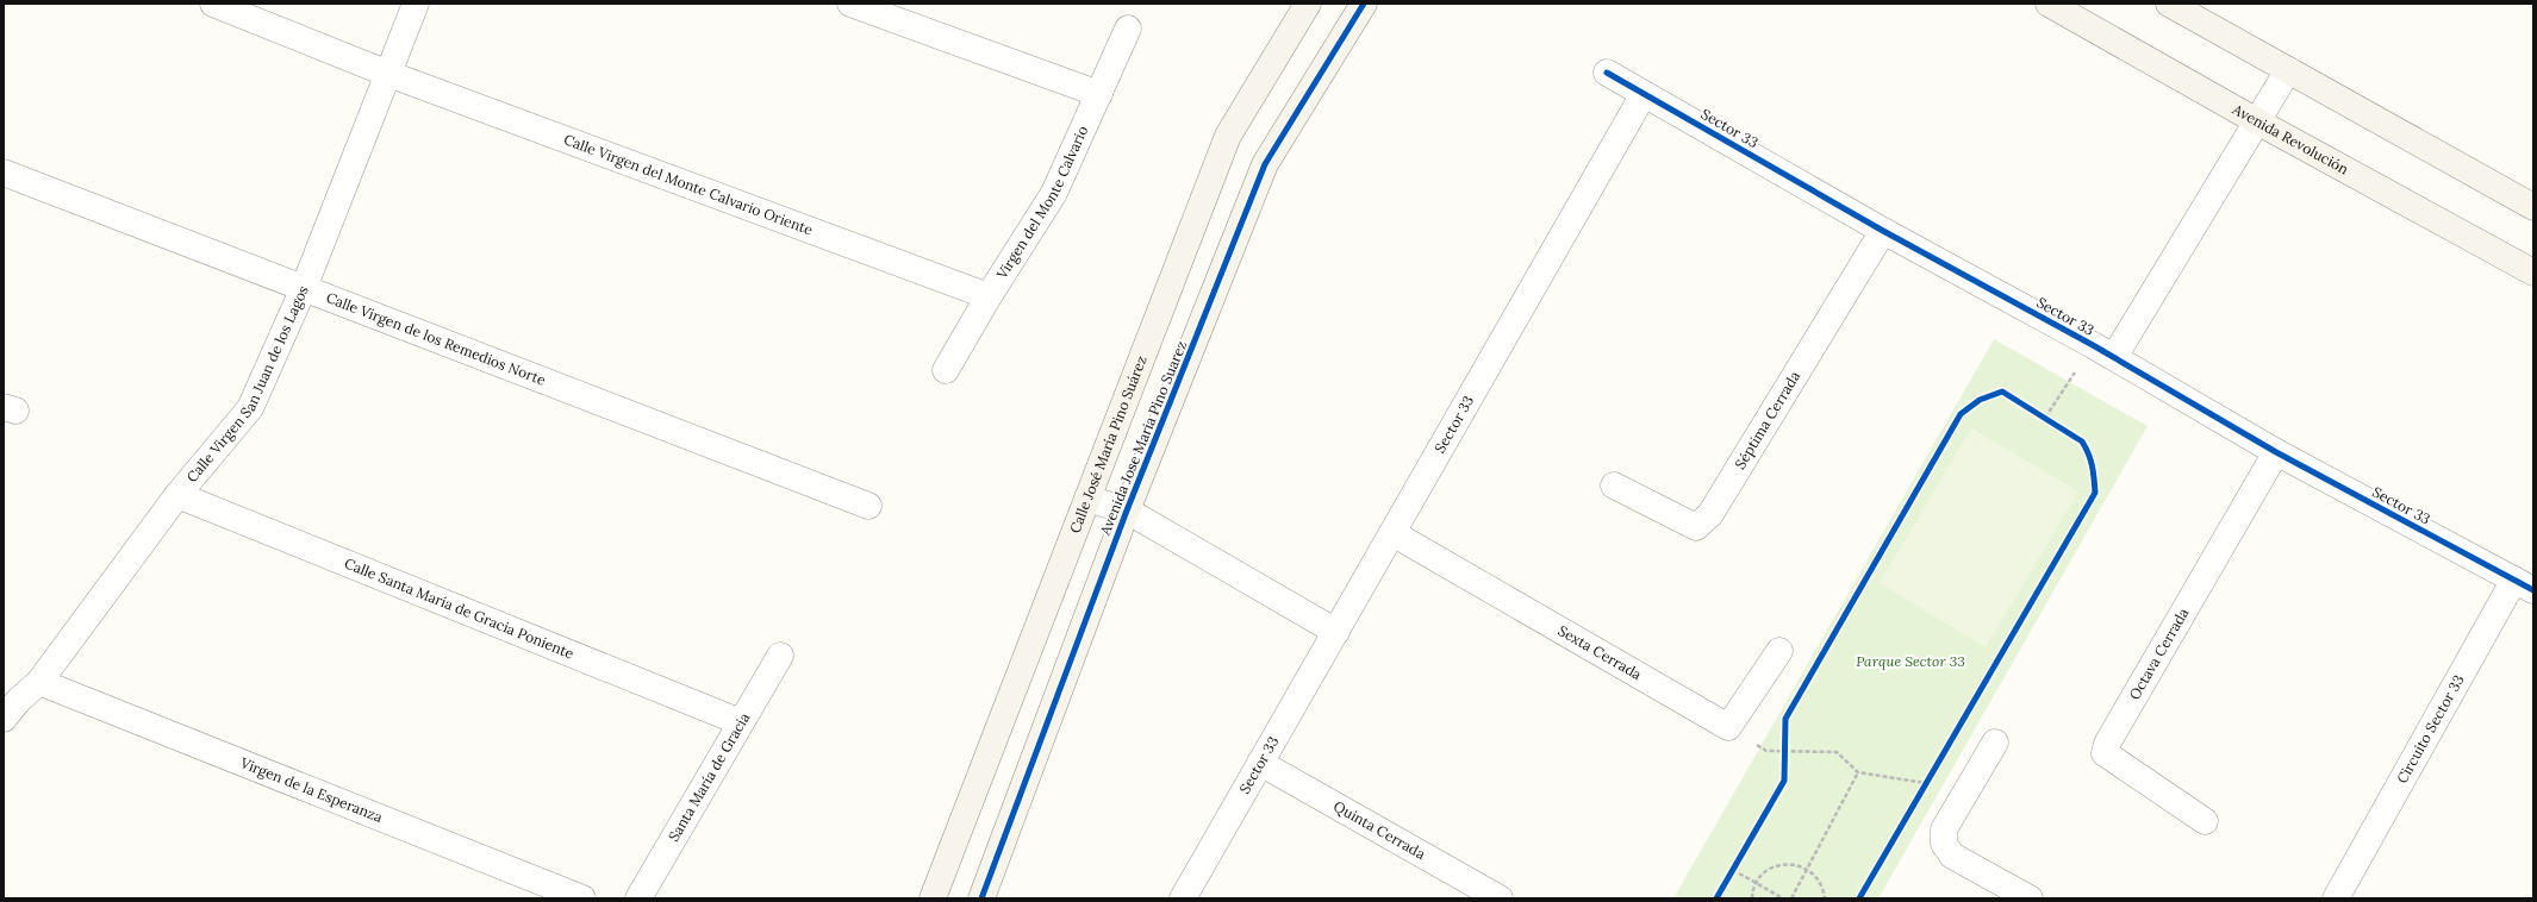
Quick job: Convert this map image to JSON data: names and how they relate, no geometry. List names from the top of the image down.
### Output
{
  "streets": {
    "street": [
      "Sector 33",
      "Avenida Revolución",
      "Calle Virgen del Monte Calvario Oriente",
      "Virgen del Monte Calvario",
      "Calle Virgen de los Remedios Norte",
      "Calle Virgen San Juan de los Lagos",
      "Séptima Cerrada",
      "Avenida Jose Maria Pino Suarez",
      "Calle José María Pino Suárez",
      "Calle Santa María de Gracia Poniente",
      "Sexta Cerrada",
      "Octava Cerrada",
      "Circuito Sector 33",
      "Santa María de Gracia",
      "Virgen de la Esperanza",
      "Quinta Cerrada"
    ]
  },
  "crossings": [
    ["Sector 33", "Séptima Cerrada"],
    ["Sector 33", "Sexta Cerrada"],
    ["Sector 33", "Octava Cerrada"],
    ["Sector 33", "Circuito Sector 33"],
    ["Sector 33", "Quinta Cerrada"],
    ["Calle Virgen del Monte Calvario Oriente", "Virgen del Monte Calvario"],
    ["Calle Virgen del Monte Calvario Oriente", "Calle Virgen San Juan de los Lagos"],
    ["Calle Virgen de los Remedios Norte", "Calle Virgen San Juan de los Lagos"],
    ["Calle Virgen San Juan de los Lagos", "Calle Santa María de Gracia Poniente"],
    ["Calle Virgen San Juan de los Lagos", "Virgen de la Esperanza"],
    ["Calle Santa María de Gracia Poniente", "Santa María de Gracia"]
  ],
  "parks": ["Parque Sector 33"]
}
